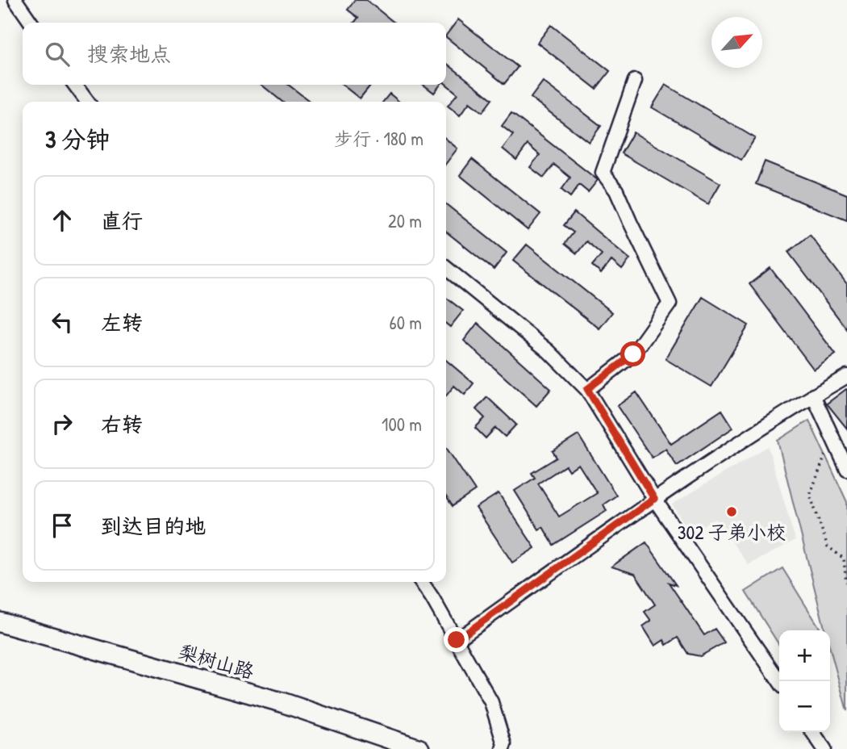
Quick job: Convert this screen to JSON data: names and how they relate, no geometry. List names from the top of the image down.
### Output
{
  "streets": {
    "main road": ["梨树山路"]
  },
  "places": ["302 子弟小校"],
  "north": "top right",
  "page": {
    "search": "搜索地点",
    "heading": ["3 分钟", "步行 · 180 m"],
    "list": [
      ["直行", "20 m"],
      ["左转", "60 m"],
      ["右转", "100 m"],
      "到达目的地"
    ],
    "map_buttons": ["+", "−"]
  }
}
